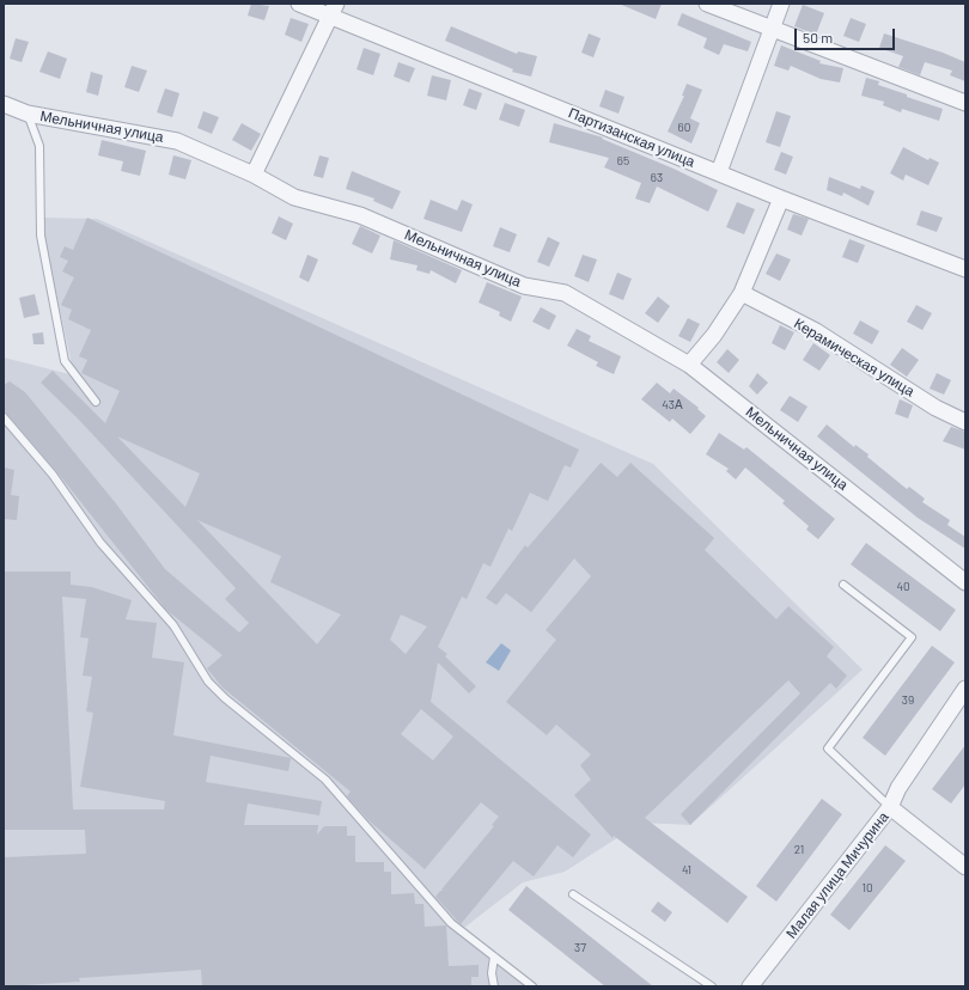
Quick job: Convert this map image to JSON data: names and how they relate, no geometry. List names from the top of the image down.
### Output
{
  "streets": {
    "street": [
      "Мельничная улица",
      "Партизанская улица",
      "Керамическая улица",
      "Малая улица Мичурина"
    ]
  },
  "house_numbers": [
    "60",
    "65",
    "63",
    "43А",
    "40",
    "39",
    "21",
    "41",
    "10",
    "37"
  ],
  "scale_bar": "50 m"
}
